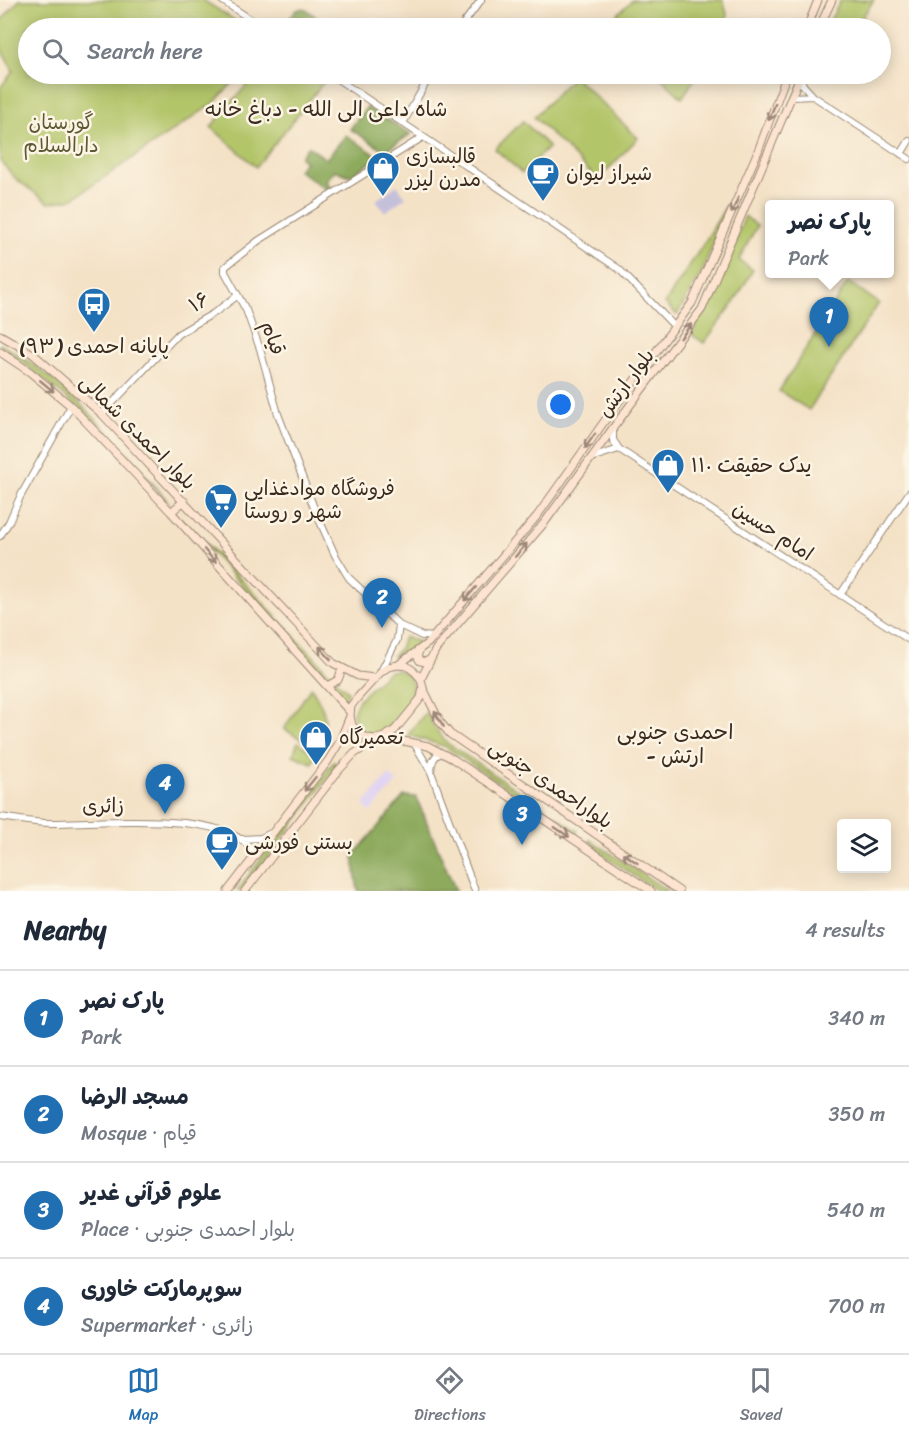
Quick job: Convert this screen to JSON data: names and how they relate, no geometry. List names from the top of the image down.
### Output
{
  "streets": {
    "main road": ["بلوار ارتش", "بلوار احمدی شمالی", "بلواراحمدی جنوبی"],
    "street": [
      "۱۶",
      "قیام",
      "امام حسین",
      "زائری"
    ]
  },
  "crossings": [
    ["۱۶", "قیام"],
    ["۱۶", "بلوار احمدی شمالی"],
    ["قیام", "بلوار ارتش"],
    ["بلوار ارتش", "بلوار احمدی شمالی"],
    ["بلوار ارتش", "بلواراحمدی جنوبی"],
    ["بلوار احمدی شمالی", "بلواراحمدی جنوبی"]
  ],
  "districts": ["شاه داعی الی الله - دباغ خانه", "احمدی جنوبی - ارتش"],
  "parks": ["گورستان دارالسلام"],
  "places": {
    "shop": ["قالبسازی مدرن لیزر", "یدک حقیقت ۱۱۰", "تعمیرگاه"],
    "cafe": ["شیراز لیوان", "بستنی فورشی"],
    "bus stop": ["پایانه احمدی (۹۳)"],
    "supermarket": ["فروشگاه موادغذایی شهر و روستا"]
  },
  "page": {
    "search": "Search here",
    "popup": ["پارک نصر", "Park"],
    "pins": [
      "1",
      "2",
      "4",
      "3"
    ],
    "heading": ["Nearby", "4 results"],
    "list": [
      {
        "mark": "1",
        "name": "پارک نصر",
        "note": "Park",
        "value": "340 m"
      },
      {
        "mark": "2",
        "name": "مسجد الرضا",
        "note": "Mosque · قیام",
        "value": "350 m"
      },
      {
        "mark": "3",
        "name": "علوم قرآنی غدیر",
        "note": "Place · بلوار احمدی جنوبی",
        "value": "540 m"
      },
      {
        "mark": "4",
        "name": "سوپرمارکت خاوری",
        "note": "Supermarket · زائری",
        "value": "700 m"
      }
    ],
    "nav": ["Map", "Directions", "Saved"]
  }
}
